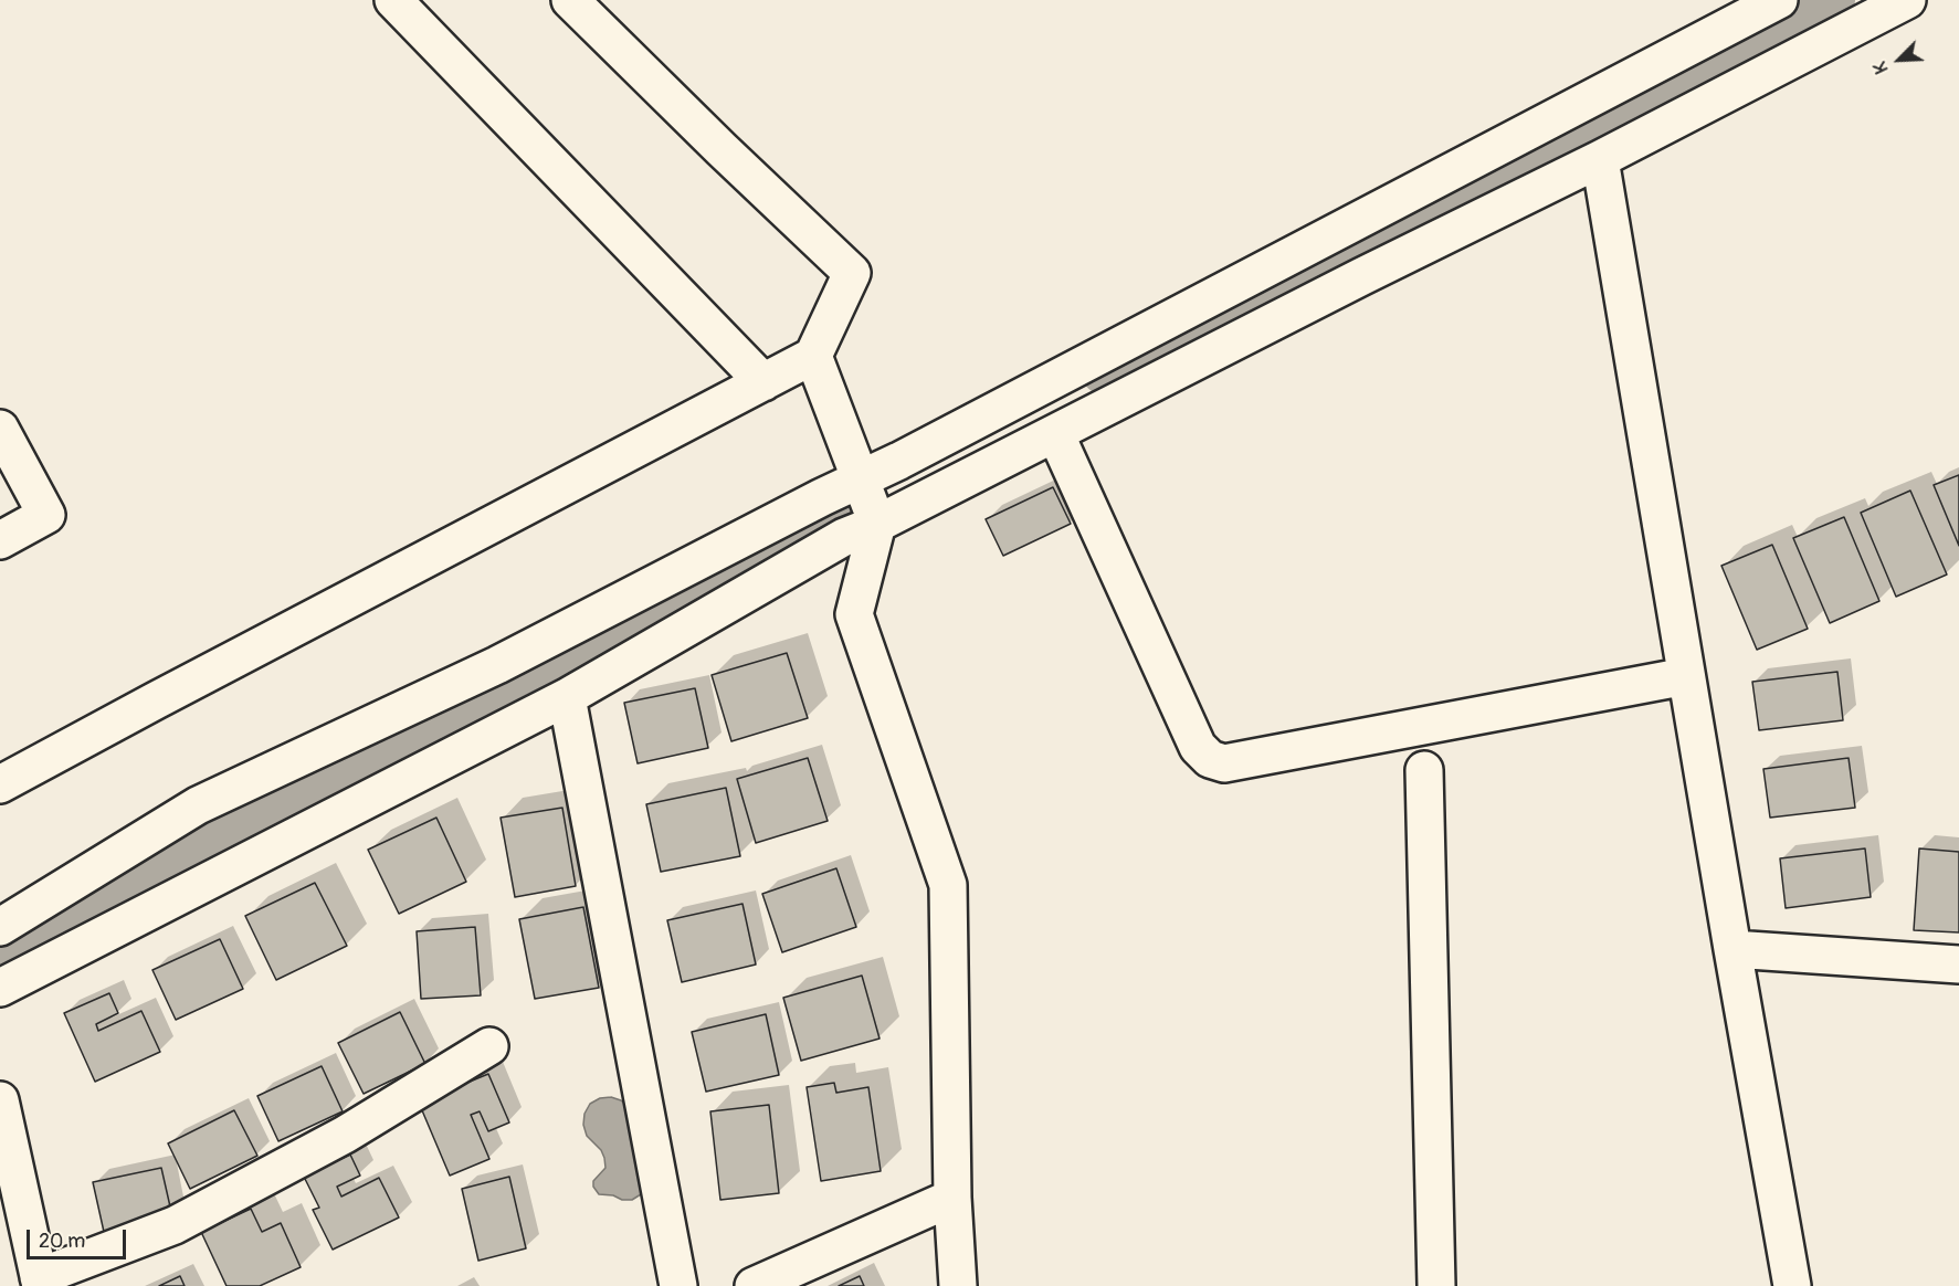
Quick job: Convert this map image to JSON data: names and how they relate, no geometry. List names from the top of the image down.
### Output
{
  "scale_bar": "20 m",
  "north": "bottom left"
}
